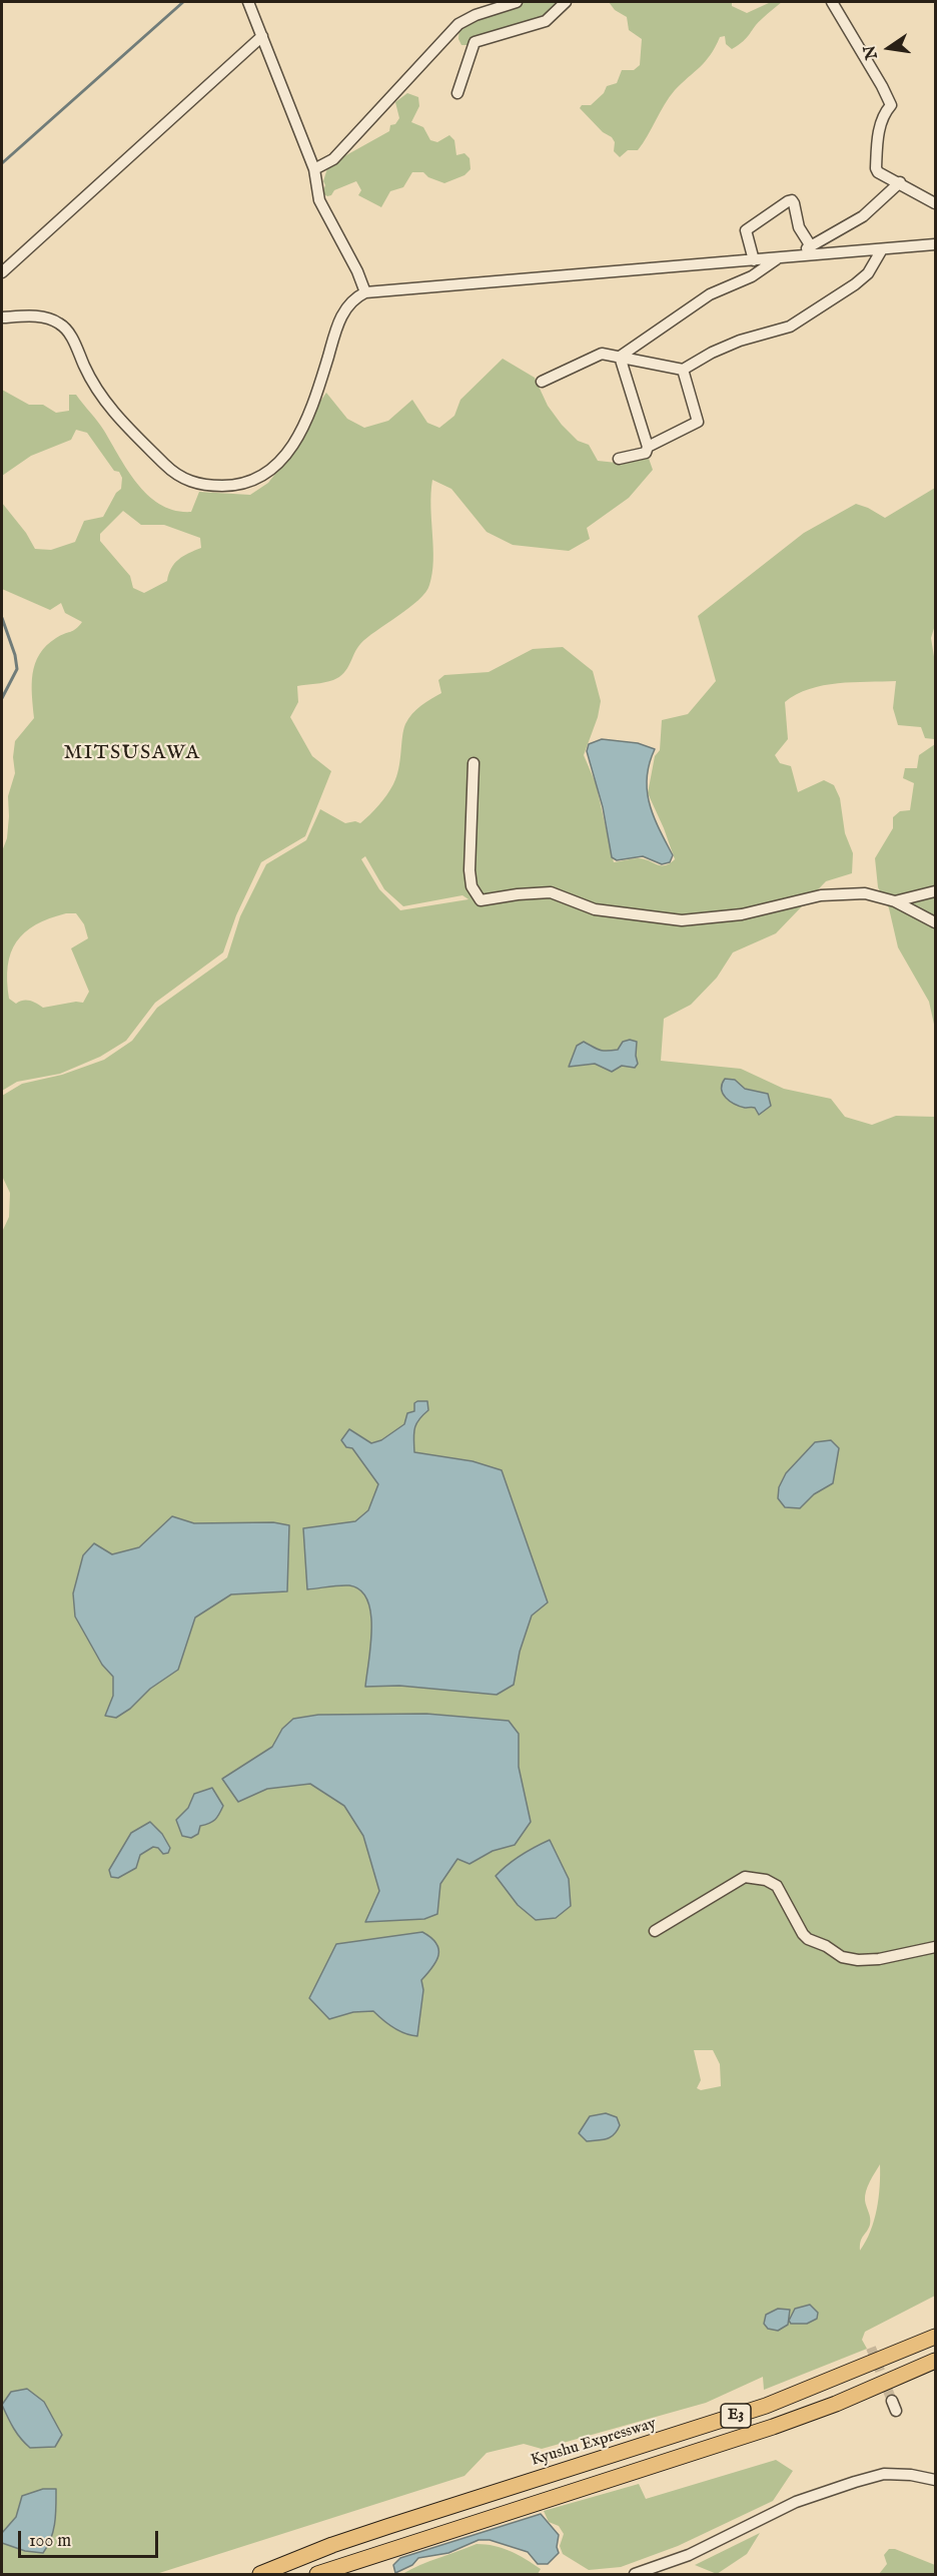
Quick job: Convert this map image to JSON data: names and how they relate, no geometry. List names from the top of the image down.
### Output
{
  "streets": {
    "highway": ["E3", "Kyushu Expressway"]
  },
  "districts": ["MITSUSAWA"],
  "scale_bar": "100 m",
  "north": "left"
}
